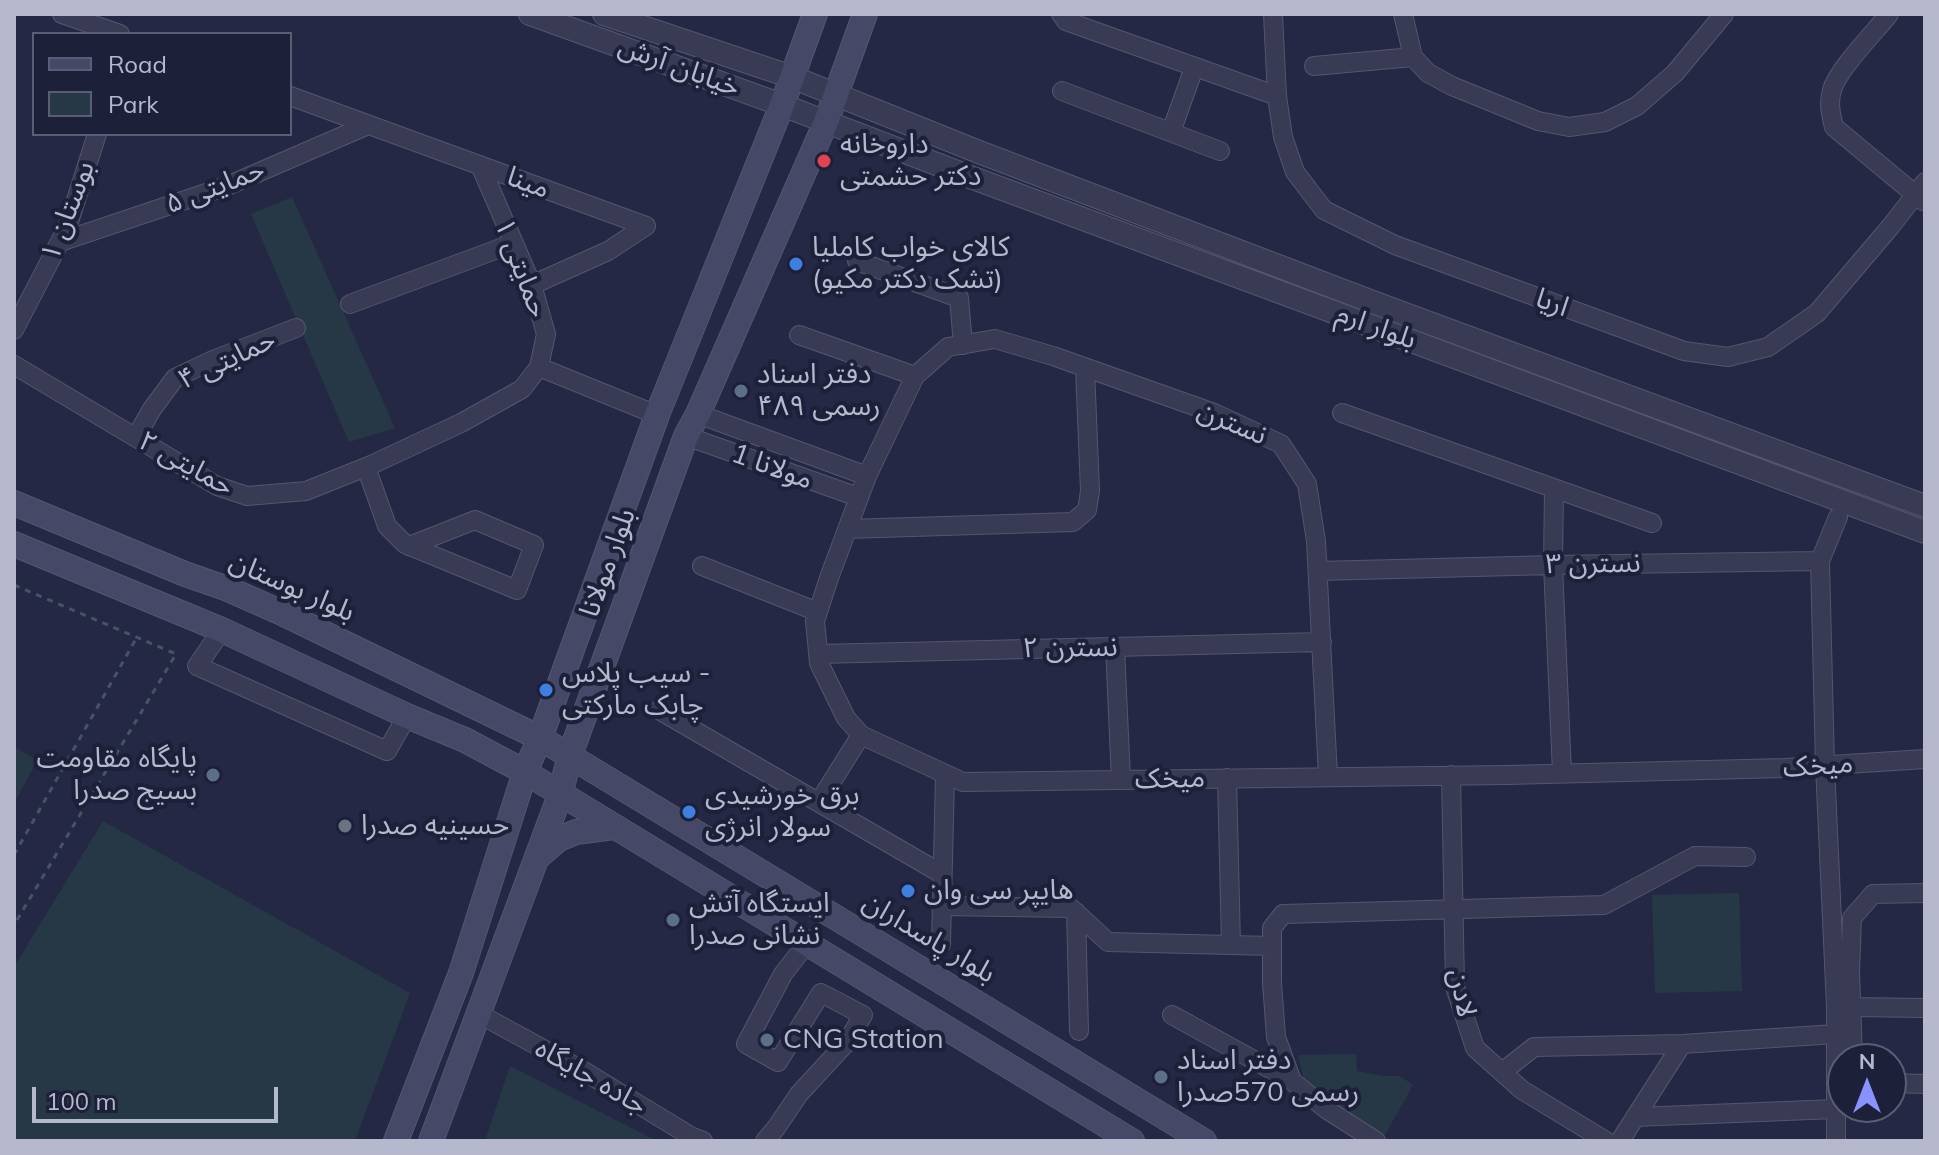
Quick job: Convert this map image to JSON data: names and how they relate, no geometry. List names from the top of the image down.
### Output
{
  "streets": {
    "main road": ["بلوار مولانا", "بلوار بوستان", "بلوار پاسداران"],
    "street": [
      "خیابان آرش",
      "مینا",
      "حمایتی ۵",
      "بوستان ۱",
      "حمایتی ۱",
      "اریا",
      "بلوار ارم",
      "حمایتی ۴",
      "نسترن",
      "حمایتی ۲",
      "مولانا 1",
      "نسترن ۳",
      "نسترن ۲",
      "میخک",
      "لادن",
      "جاده جایگاه"
    ]
  },
  "crossings": [
    ["خیابان آرش", "بلوار ارم"],
    ["خیابان آرش", "بلوار مولانا"],
    ["مینا", "حمایتی ۵"],
    ["مینا", "حمایتی ۱"],
    ["حمایتی ۵", "بوستان ۱"],
    ["بلوار ارم", "بلوار مولانا"],
    ["حمایتی ۴", "حمایتی ۲"],
    ["نسترن", "نسترن ۳"],
    ["نسترن", "نسترن ۲"],
    ["نسترن", "میخک"],
    ["مولانا 1", "بلوار مولانا"],
    ["مولانا 1", "میخک"],
    ["بلوار مولانا", "بلوار بوستان"],
    ["بلوار مولانا", "بلوار پاسداران"],
    ["بلوار مولانا", "جاده جایگاه"],
    ["بلوار بوستان", "بلوار پاسداران"],
    ["نسترن ۲", "میخک"],
    ["میخک", "لادن"]
  ],
  "places": [
    "داروخانه دکتر حشمتی",
    "کالای خواب کاملیا (تشک دکتر مکیو)",
    "دفتر اسناد رسمی ۴۸۹",
    "سیب پلاس - چابک مارکتی",
    "پایگاه مقاومت بسیج صدرا",
    "برق خورشیدی سولار انرژی",
    "حسینیه صدرا",
    "هایپر سی وان",
    "ایستگاه آتش نشانی صدرا",
    "CNG Station",
    "دفتر اسناد رسمی 570صدرا"
  ],
  "legend": ["Road", "Park"],
  "scale_bar": "100 m",
  "north": "top"
}
